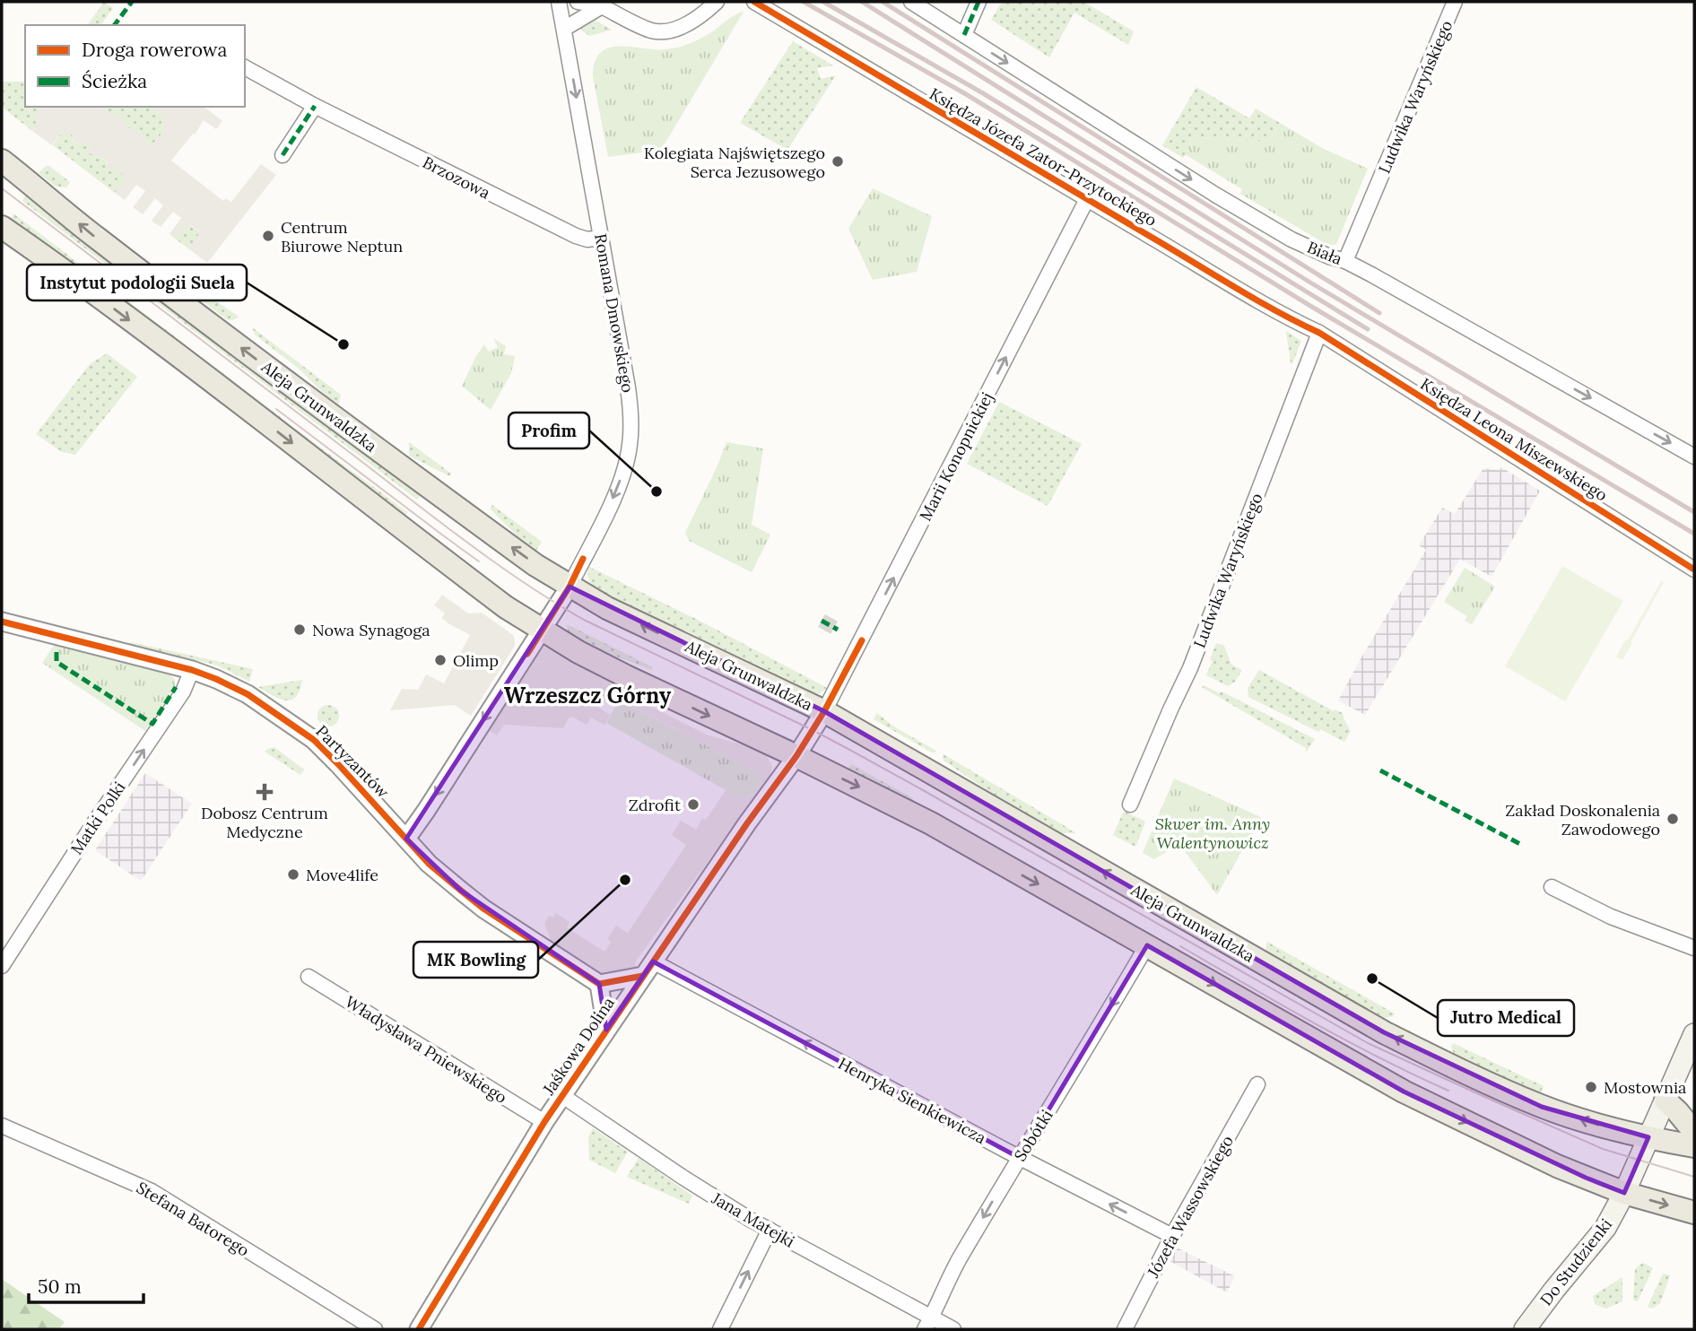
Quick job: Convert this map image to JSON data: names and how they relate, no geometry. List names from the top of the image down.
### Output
{
  "streets": {
    "main road": ["Aleja Grunwaldzka", "Do Studzienki"],
    "street": [
      "Ludwika Waryńskiego",
      "Księdza Józefa Zator-Przytockiego",
      "Brzozowa",
      "Biała",
      "Romana Dmowskiego",
      "Księdza Leona Miszewskiego",
      "Marii Konopnickiej",
      "Partyzantów",
      "Matki Polki",
      "Jaśkowa Dolina",
      "Władysława Pniewskiego",
      "Henryka Sienkiewicza",
      "Sobótki",
      "Józefa Wassowskiego",
      "Stefana Batorego",
      "Jana Matejki"
    ]
  },
  "crossings": [
    ["Ludwika Waryńskiego", "Księdza Józefa Zator-Przytockiego"],
    ["Ludwika Waryńskiego", "Biała"],
    ["Ludwika Waryńskiego", "Księdza Leona Miszewskiego"],
    ["Księdza Józefa Zator-Przytockiego", "Księdza Leona Miszewskiego"],
    ["Księdza Józefa Zator-Przytockiego", "Marii Konopnickiej"],
    ["Brzozowa", "Romana Dmowskiego"],
    ["Romana Dmowskiego", "Aleja Grunwaldzka"],
    ["Aleja Grunwaldzka", "Marii Konopnickiej"],
    ["Aleja Grunwaldzka", "Jaśkowa Dolina"],
    ["Aleja Grunwaldzka", "Do Studzienki"],
    ["Marii Konopnickiej", "Jaśkowa Dolina"],
    ["Partyzantów", "Matki Polki"],
    ["Jaśkowa Dolina", "Władysława Pniewskiego"],
    ["Jaśkowa Dolina", "Henryka Sienkiewicza"],
    ["Jaśkowa Dolina", "Jana Matejki"],
    ["Henryka Sienkiewicza", "Sobótki"],
    ["Henryka Sienkiewicza", "Józefa Wassowskiego"],
    ["Sobótki", "Jana Matejki"]
  ],
  "one_way": [
    "Biała",
    "Romana Dmowskiego",
    "Marii Konopnickiej",
    "Matki Polki",
    "Henryka Sienkiewicza",
    "Sobótki"
  ],
  "districts": ["Wrzeszcz Górny"],
  "parks": ["Skwer im. Anny Walentynowicz"],
  "places": {
    "other": [
      "Kolegiata Najświętszego Serca Jezusowego",
      "Centrum Biurowe Neptun",
      "Instytut podologii Suela",
      "Profim",
      "Nowa Synagoga",
      "Olimp",
      "Zdrofit",
      "Zakład Doskonalenia Zawodowego",
      "Move4life",
      "MK Bowling",
      "Jutro Medical",
      "Mostownia"
    ],
    "health": ["Dobosz Centrum Medyczne"]
  },
  "legend": ["Droga rowerowa", "Ścieżka"],
  "scale_bar": "50 m"
}
